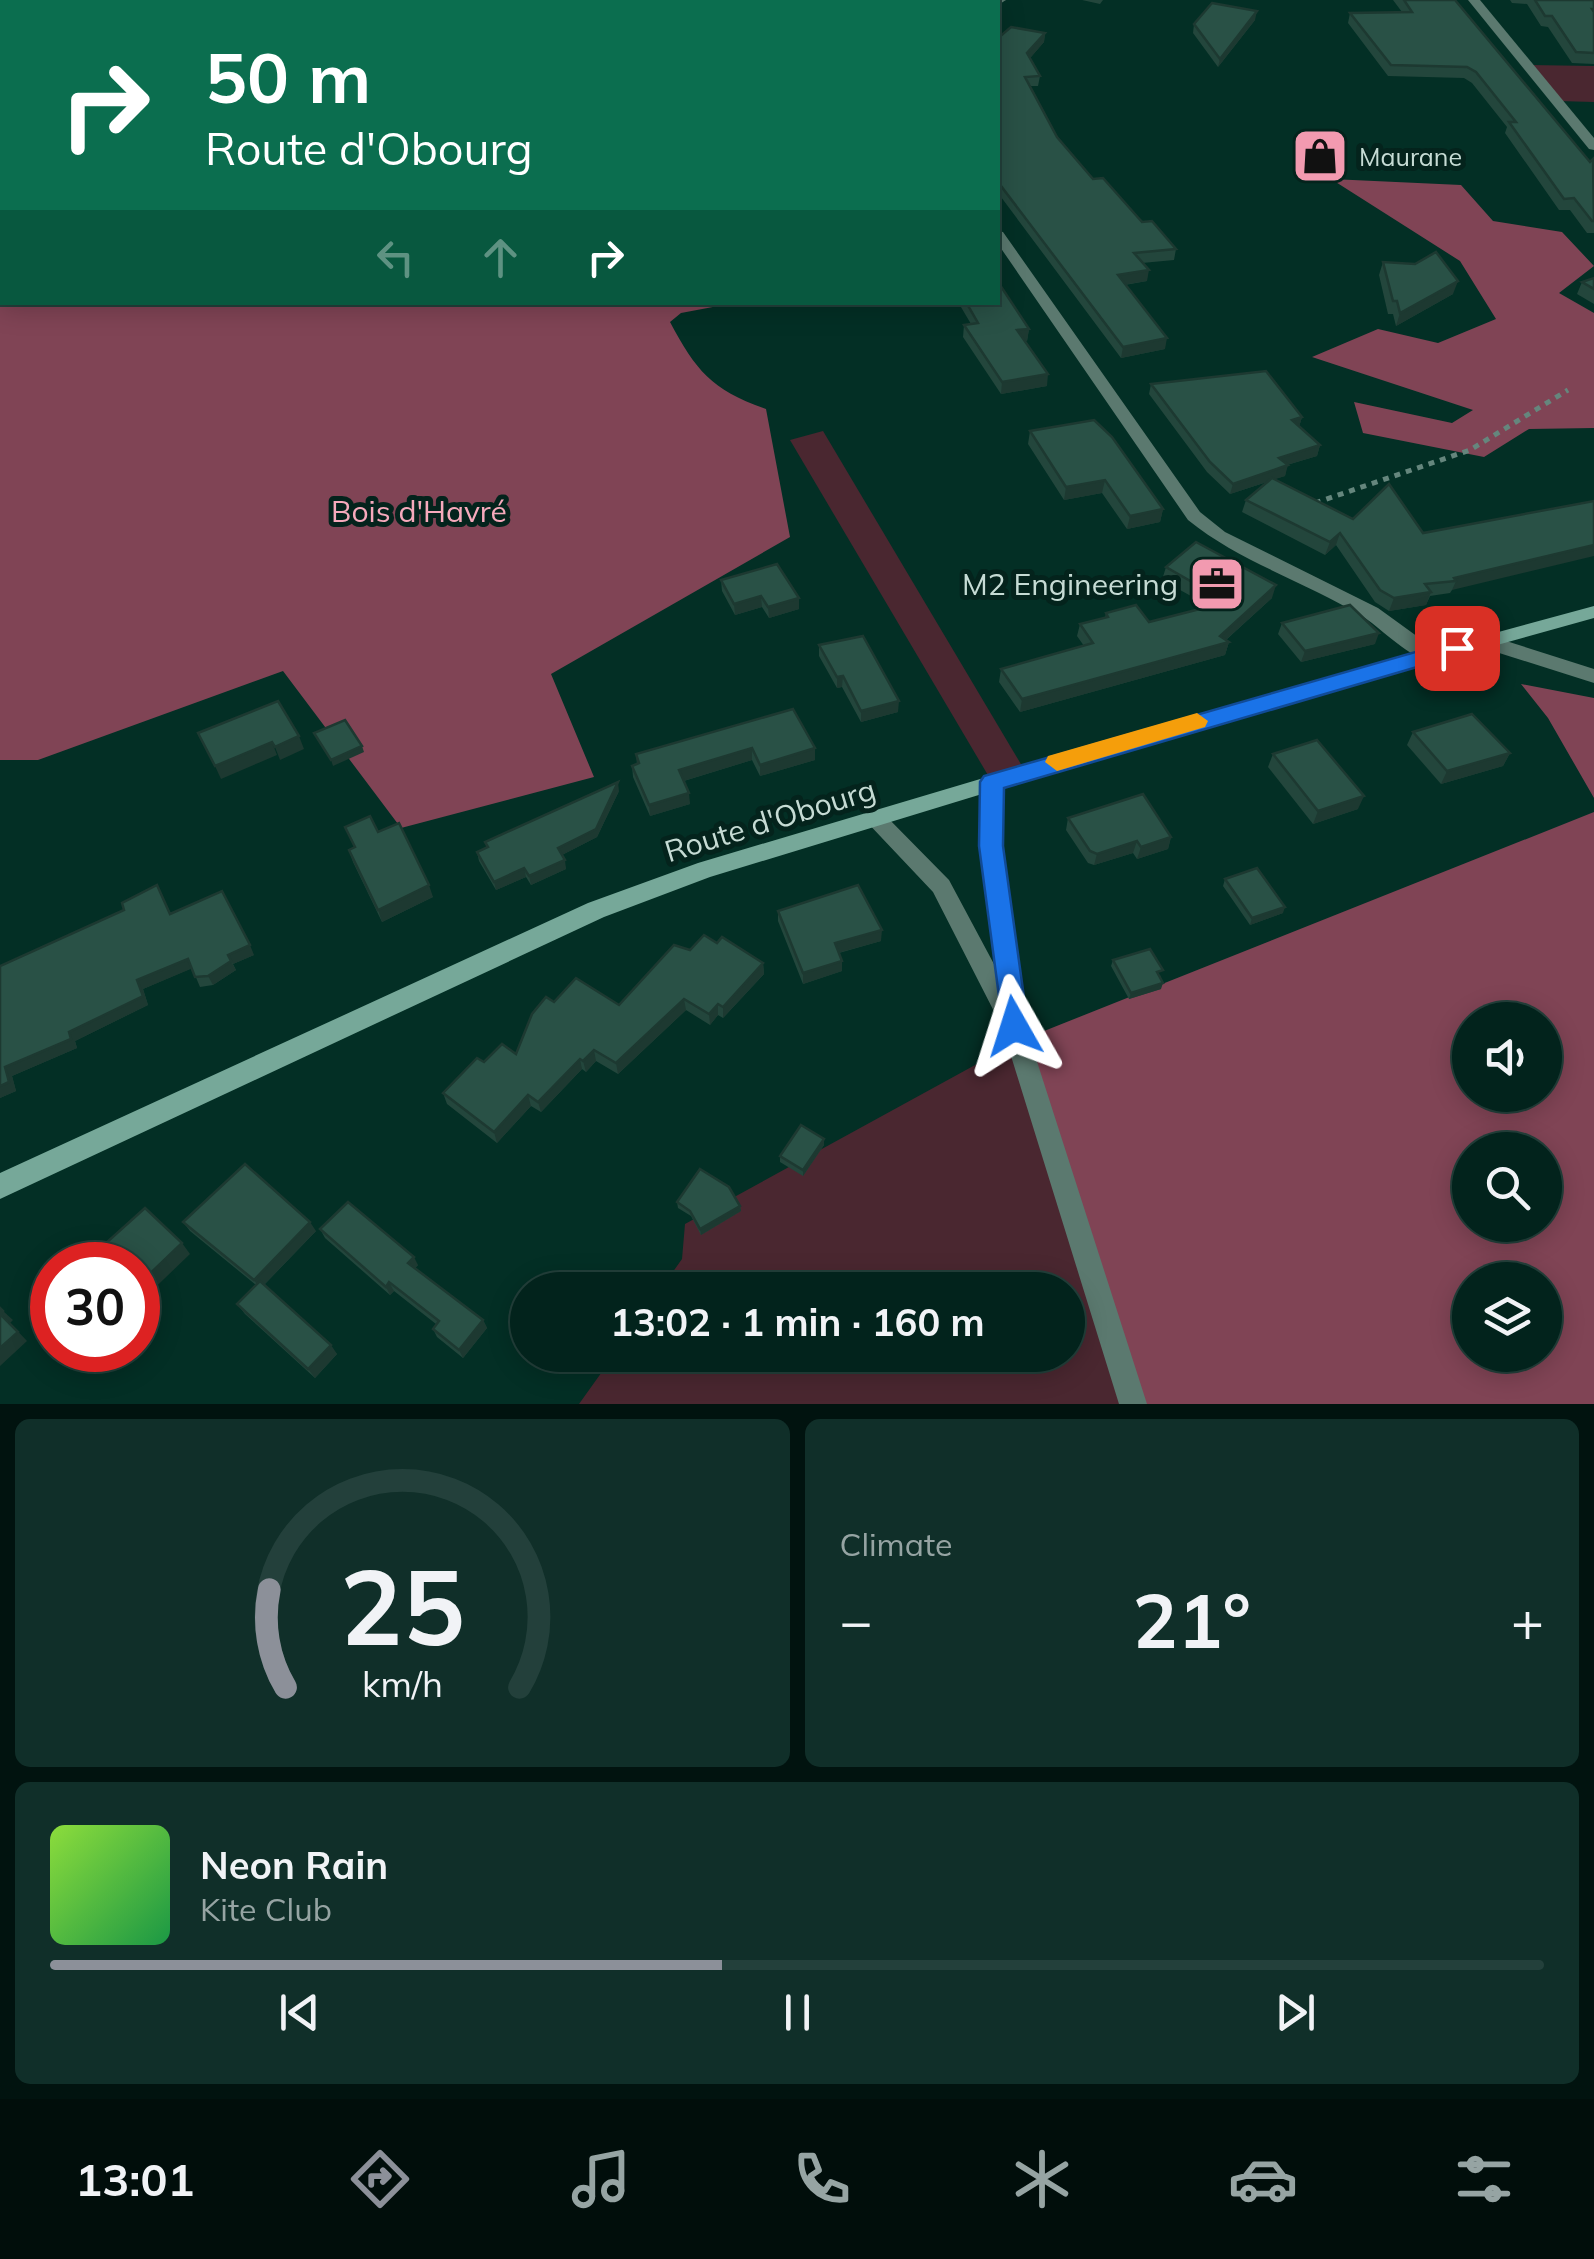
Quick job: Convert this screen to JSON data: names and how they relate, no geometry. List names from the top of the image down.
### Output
{
  "streets": {
    "main road": ["Route d'Obourg"]
  },
  "parks": ["Bois d'Havré"],
  "places": {
    "shop": ["Maurane"],
    "office": ["M2 Engineering"]
  },
  "page": {
    "turn": ["50 m", "Route d'Obourg"],
    "limit": "30",
    "trip": "13:02 · 1 min · 160 m",
    "tile": "Climate",
    "heat": ["−", "21°", "+"],
    "song": ["Neon Rain", "Kite Club"],
    "tabs": "13:01",
    "gauge": ["25", "km/h"]
  }
}
